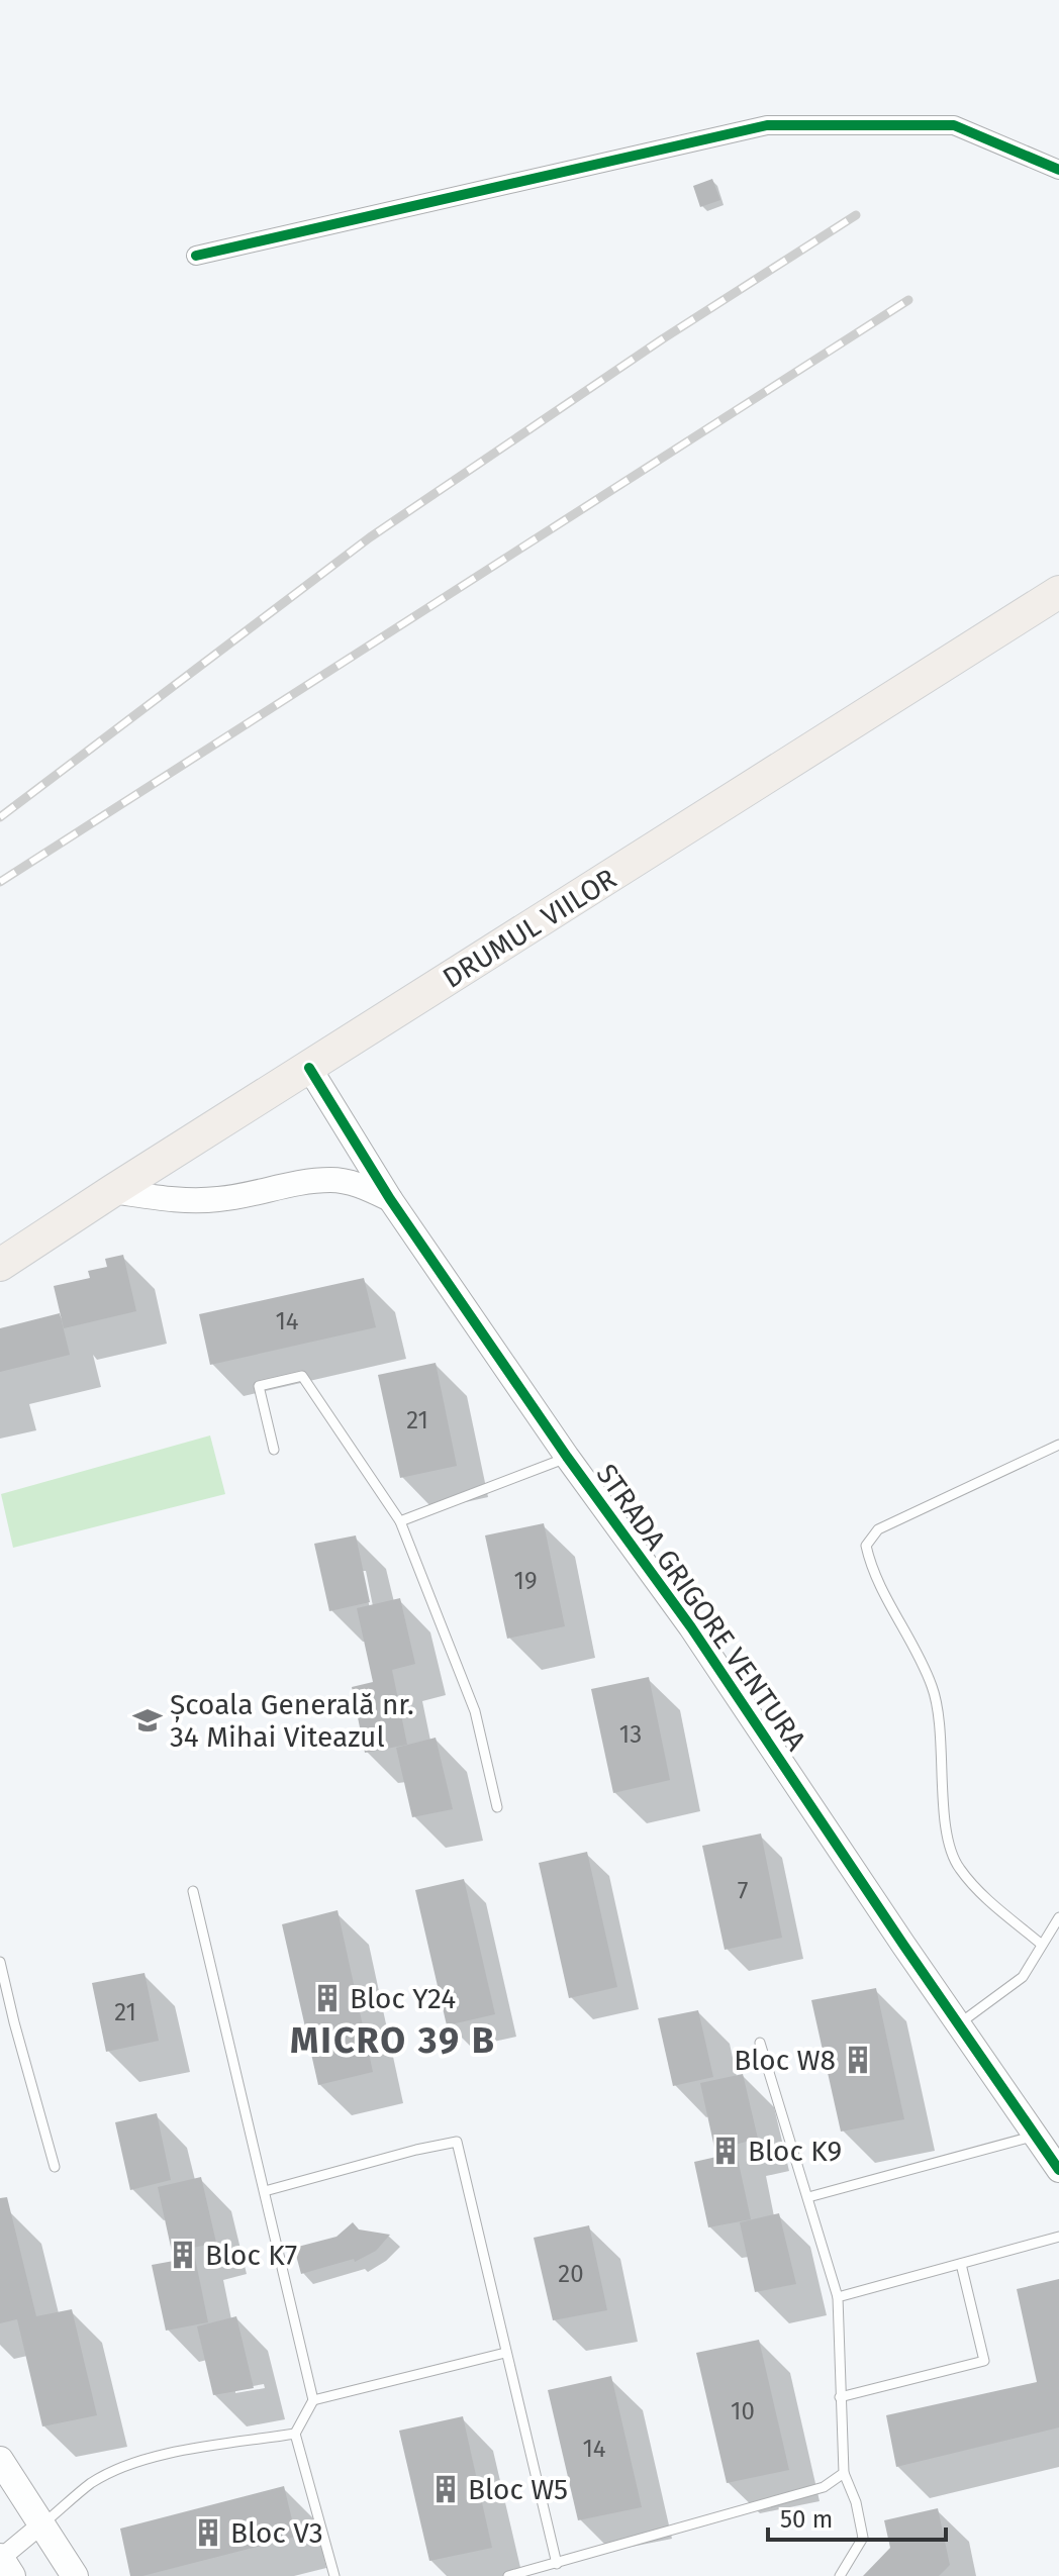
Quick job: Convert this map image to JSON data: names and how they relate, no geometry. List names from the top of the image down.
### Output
{
  "streets": {
    "highway": ["DRUMUL VIILOR"],
    "street": ["STRADA GRIGORE VENTURA"]
  },
  "crossings": [
    ["DRUMUL VIILOR", "STRADA GRIGORE VENTURA"]
  ],
  "districts": ["MICRO 39 B"],
  "places": {
    "school or university": ["Școala Generală nr. 34 Mihai Viteazul"],
    "building": [
      "Bloc Y24",
      "Bloc W8",
      "Bloc K9",
      "Bloc K7",
      "Bloc W5",
      "Bloc V3"
    ]
  },
  "house_numbers": [
    "14",
    "21",
    "19",
    "13",
    "7",
    "21",
    "20",
    "10",
    "14"
  ],
  "scale_bar": "50 m"
}
